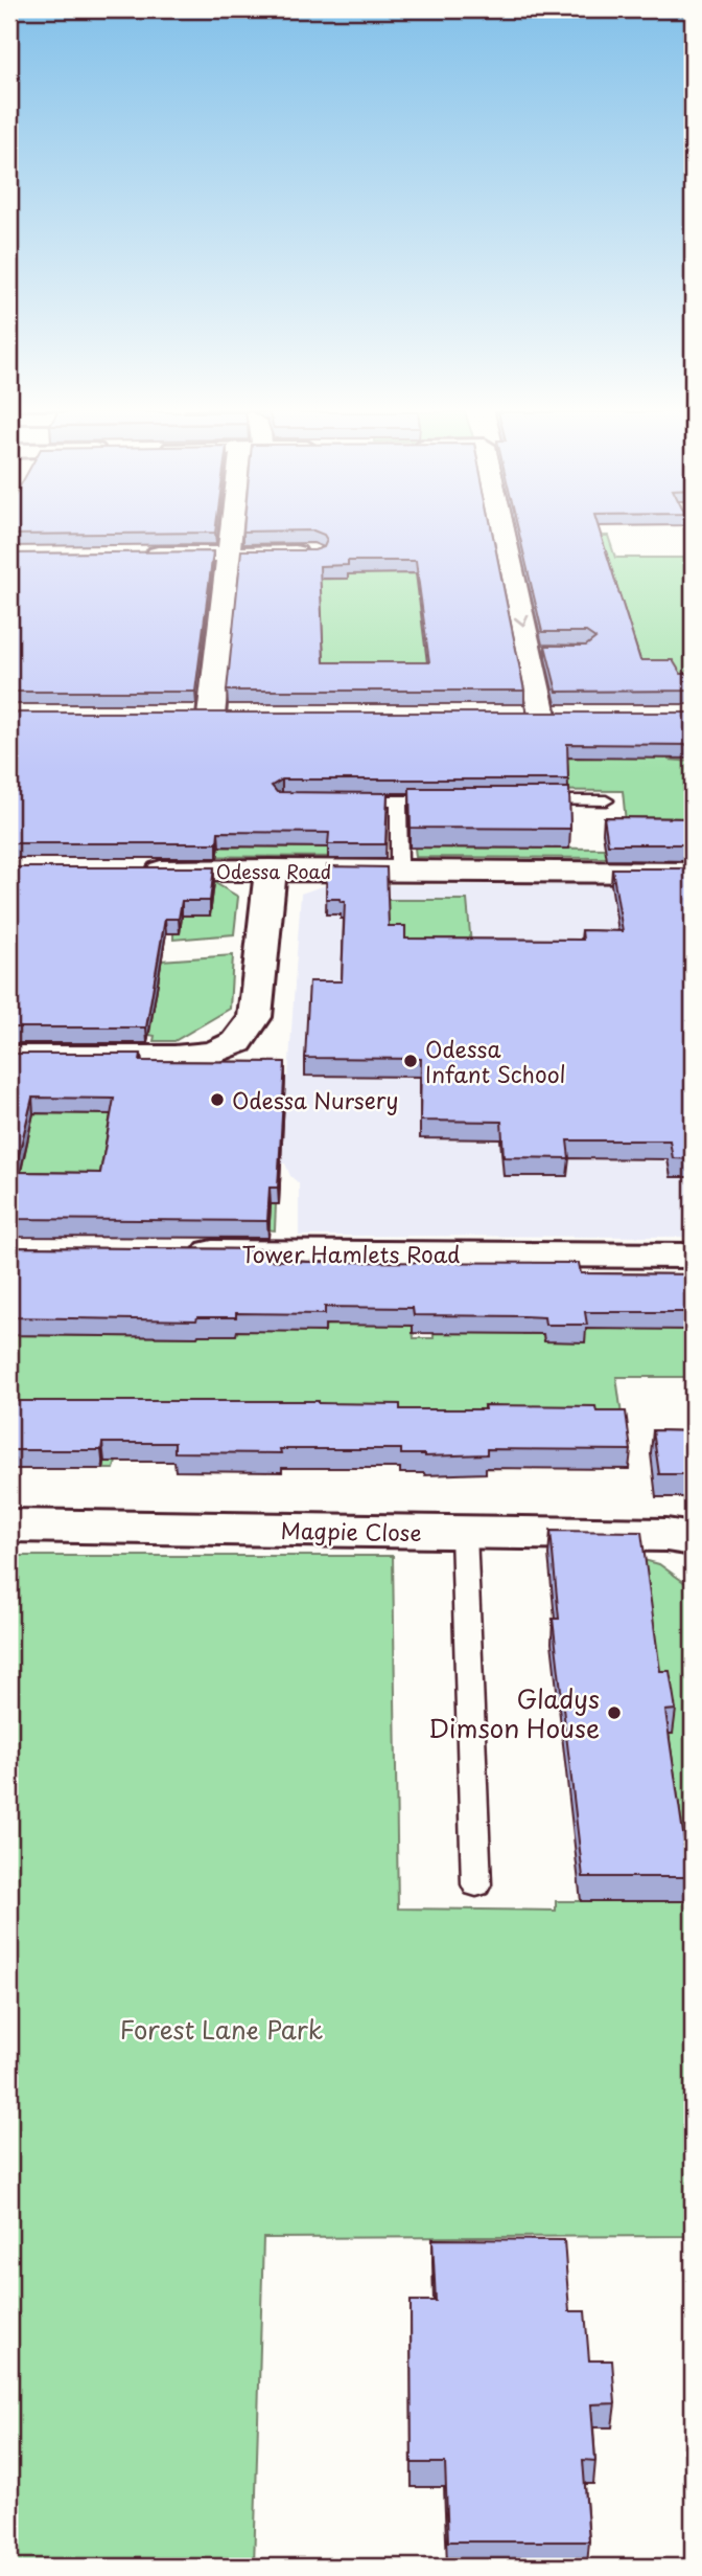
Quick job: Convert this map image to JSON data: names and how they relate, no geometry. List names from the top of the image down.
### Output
{
  "streets": {
    "street": ["Odessa Road", "Tower Hamlets Road", "Magpie Close"]
  },
  "parks": ["Forest Lane Park"],
  "places": ["Odessa Infant School", "Odessa Nursery", "Gladys Dimson House"]
}
